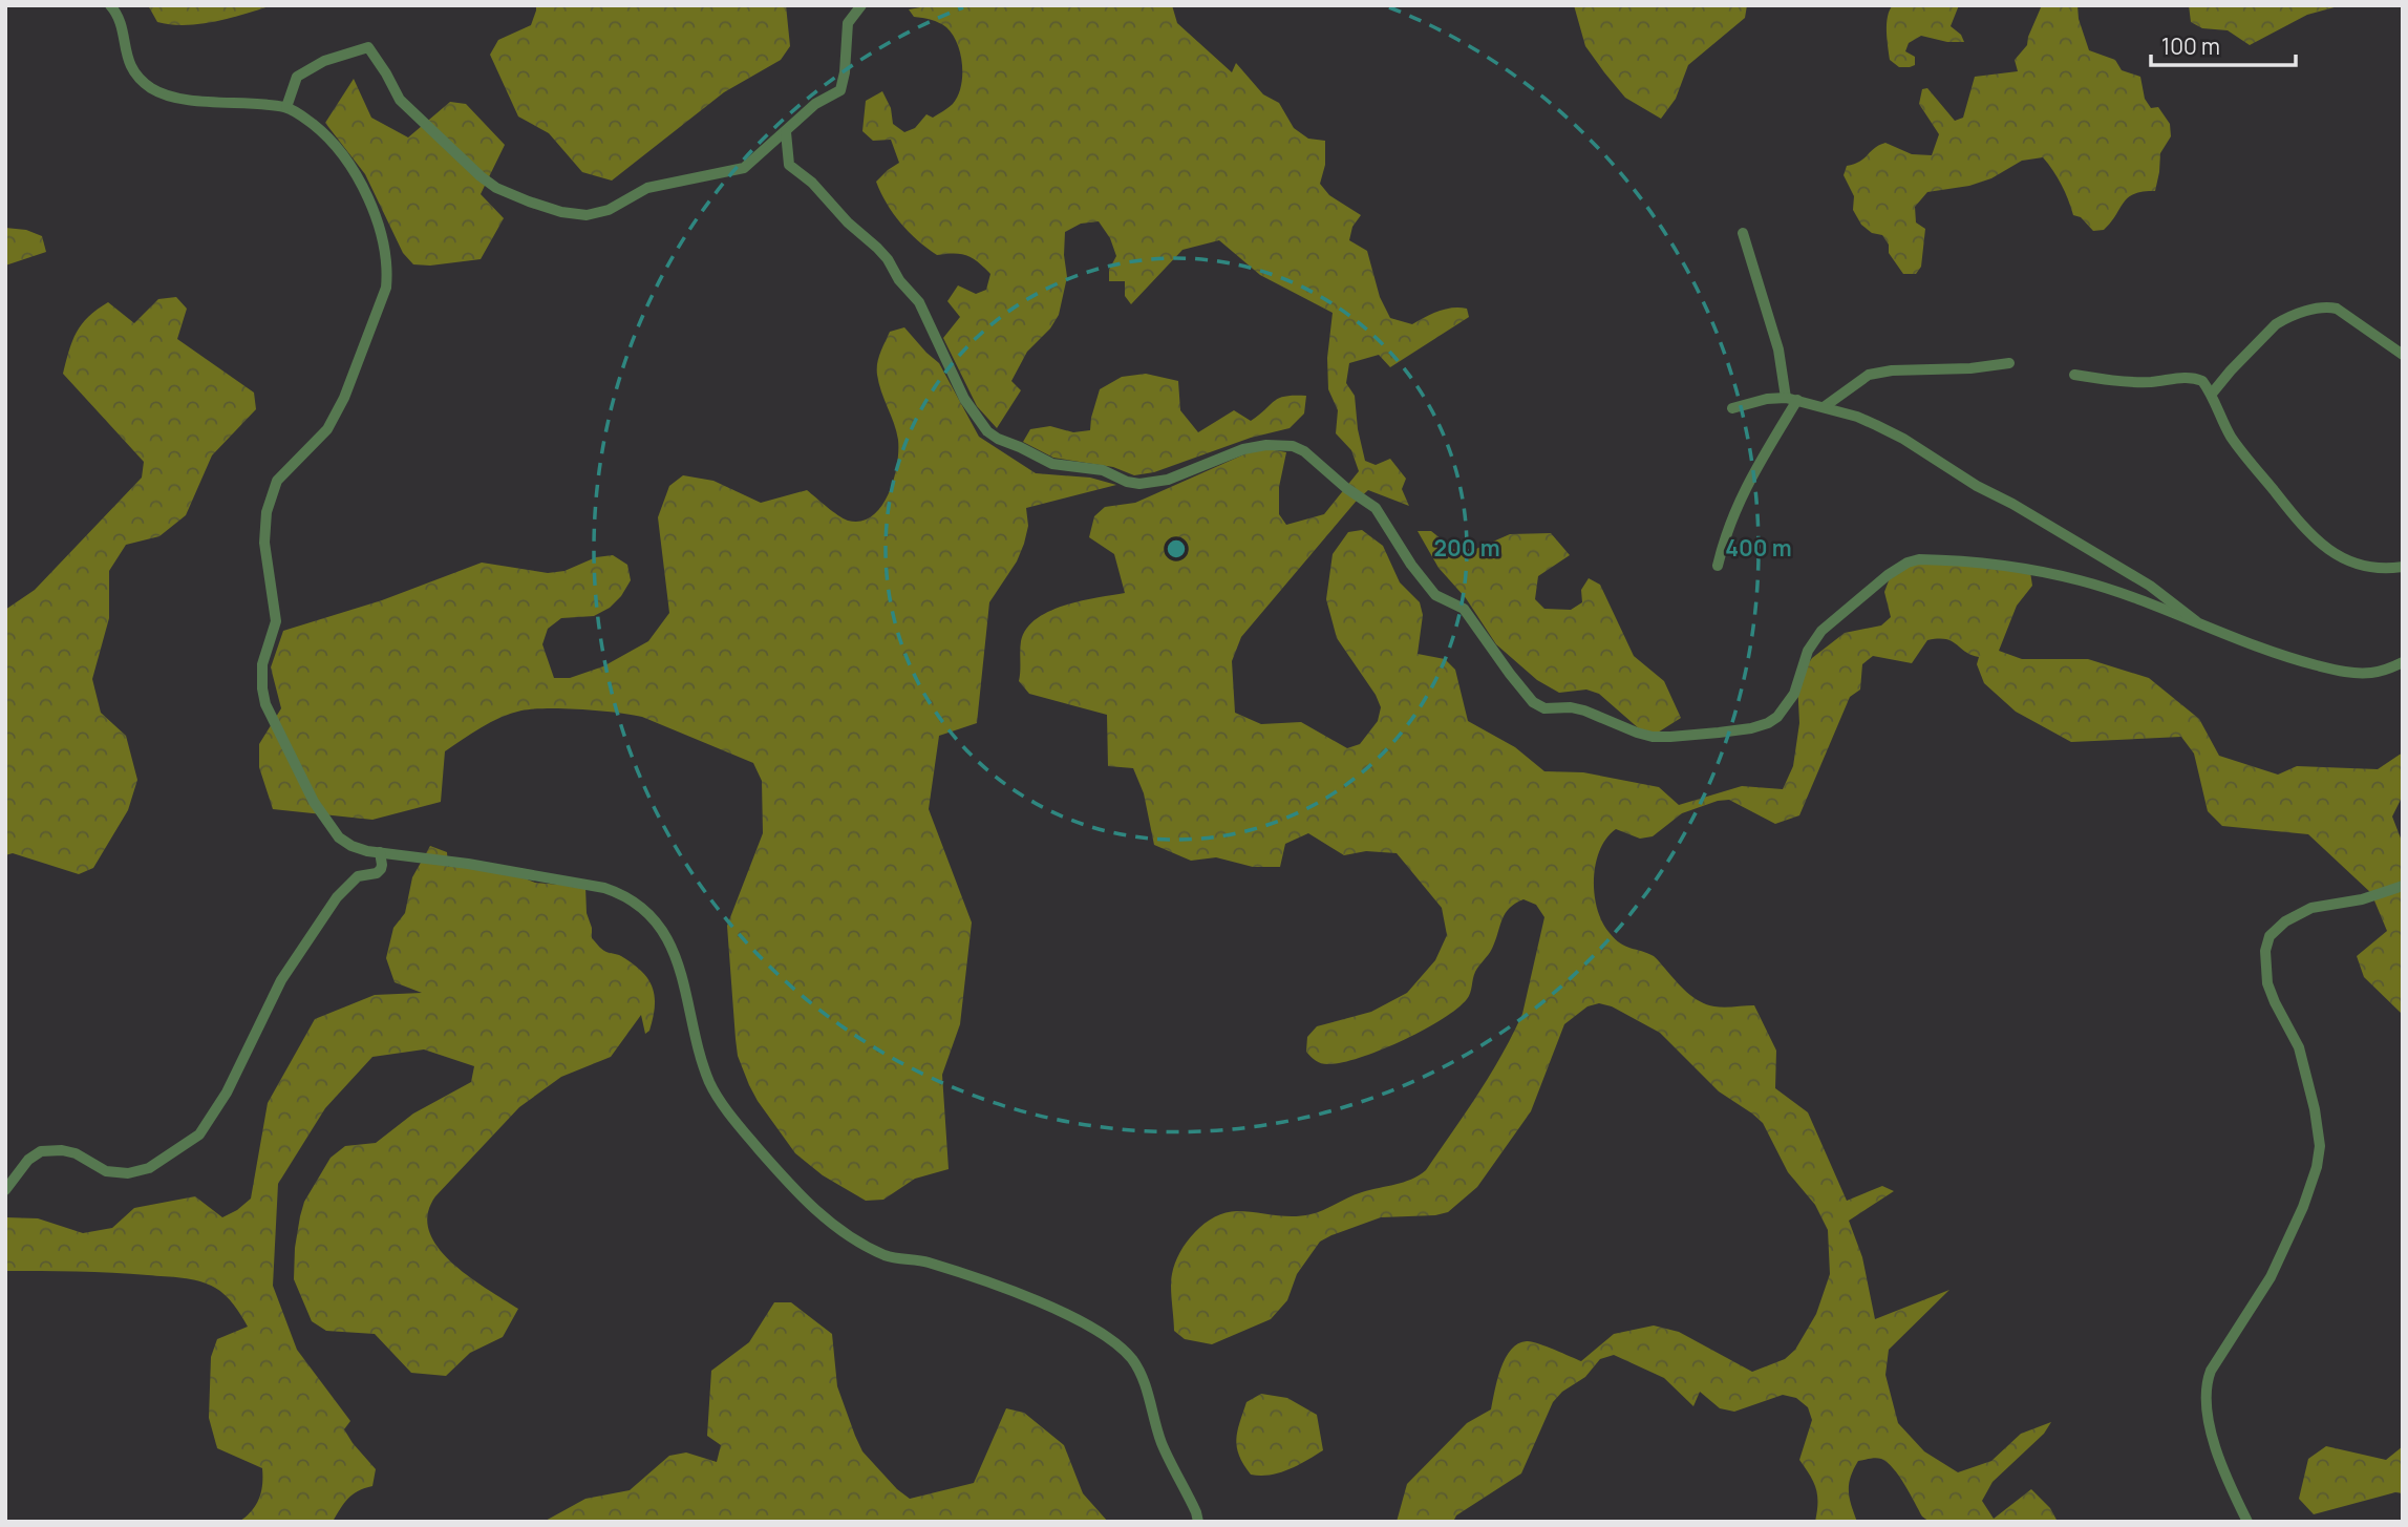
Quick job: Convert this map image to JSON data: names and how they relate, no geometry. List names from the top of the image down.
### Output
{
  "scale_bar": "100 m",
  "rings": ["200 m", "400 m"]
}
